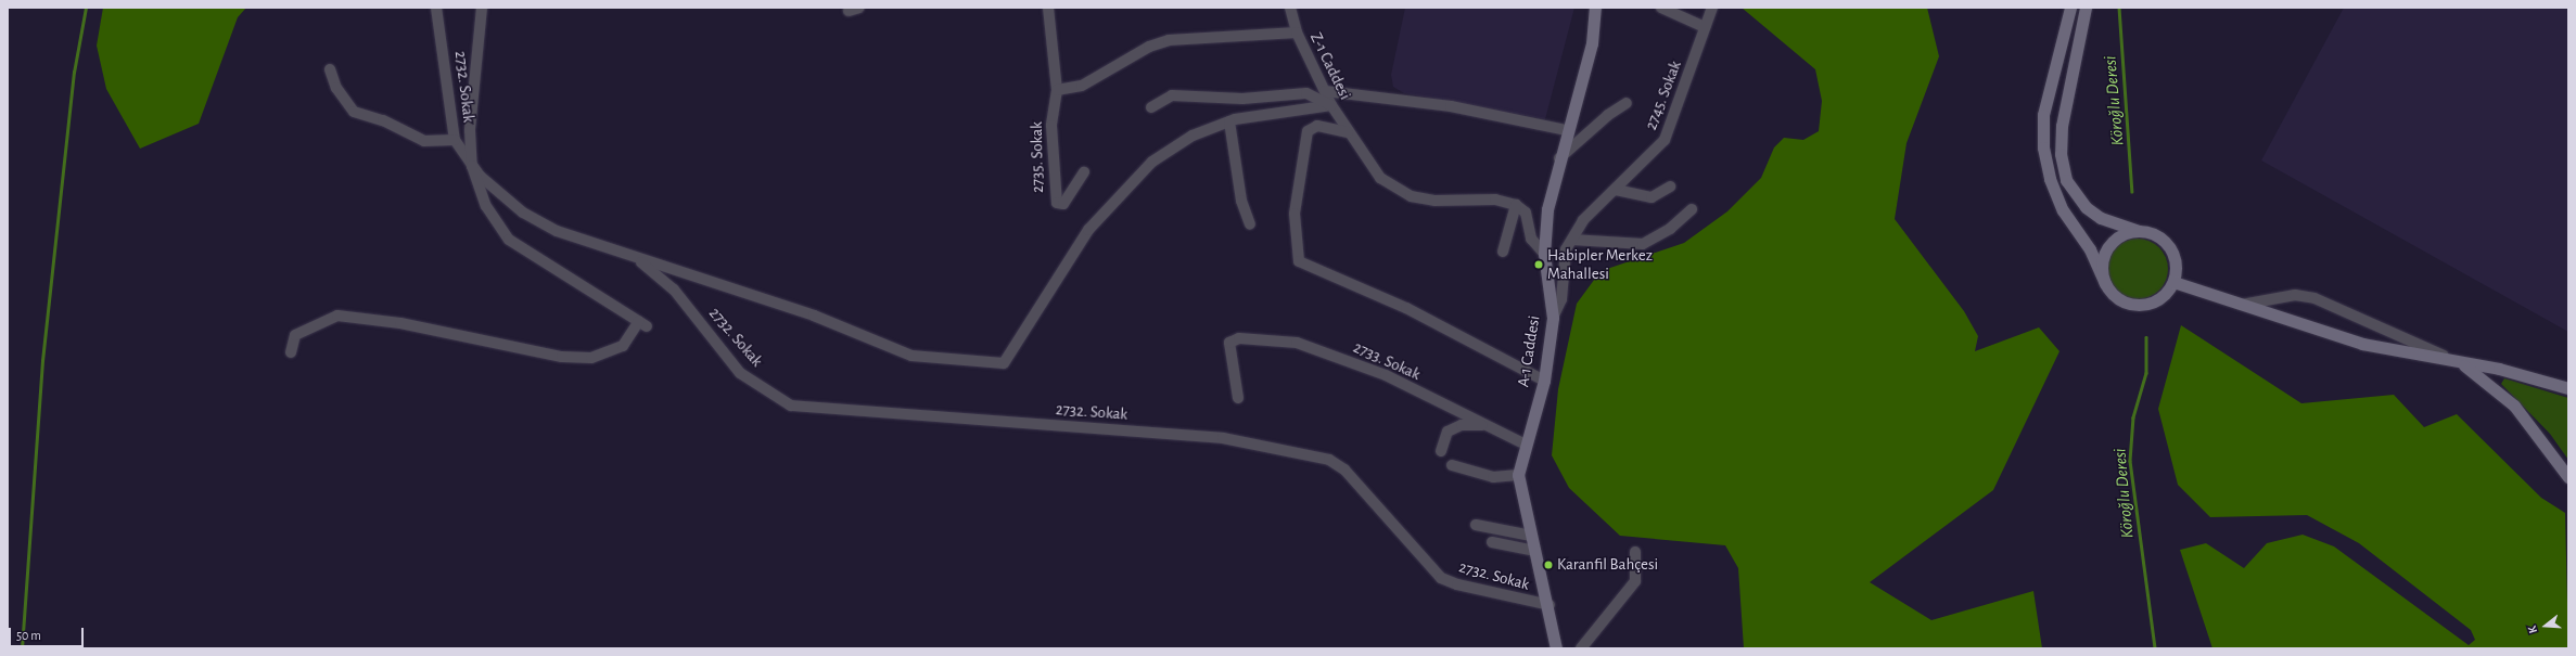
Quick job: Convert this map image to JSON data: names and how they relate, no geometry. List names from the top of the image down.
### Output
{
  "streets": {
    "main road": ["A-1 Caddesi"],
    "street": [
      "Z-1 Caddesi",
      "2732. Sokak",
      "2745. Sokak",
      "2735. Sokak",
      "2733. Sokak"
    ]
  },
  "crossings": [
    ["Z-1 Caddesi", "2735. Sokak"],
    ["2732. Sokak", "A-1 Caddesi"],
    ["2745. Sokak", "A-1 Caddesi"],
    ["A-1 Caddesi", "2733. Sokak"]
  ],
  "water": ["Köroğlu Deresi"],
  "places": ["Habipler Merkez Mahallesi", "Karanfil Bahçesi"],
  "scale_bar": "50 m",
  "north": "left"
}
